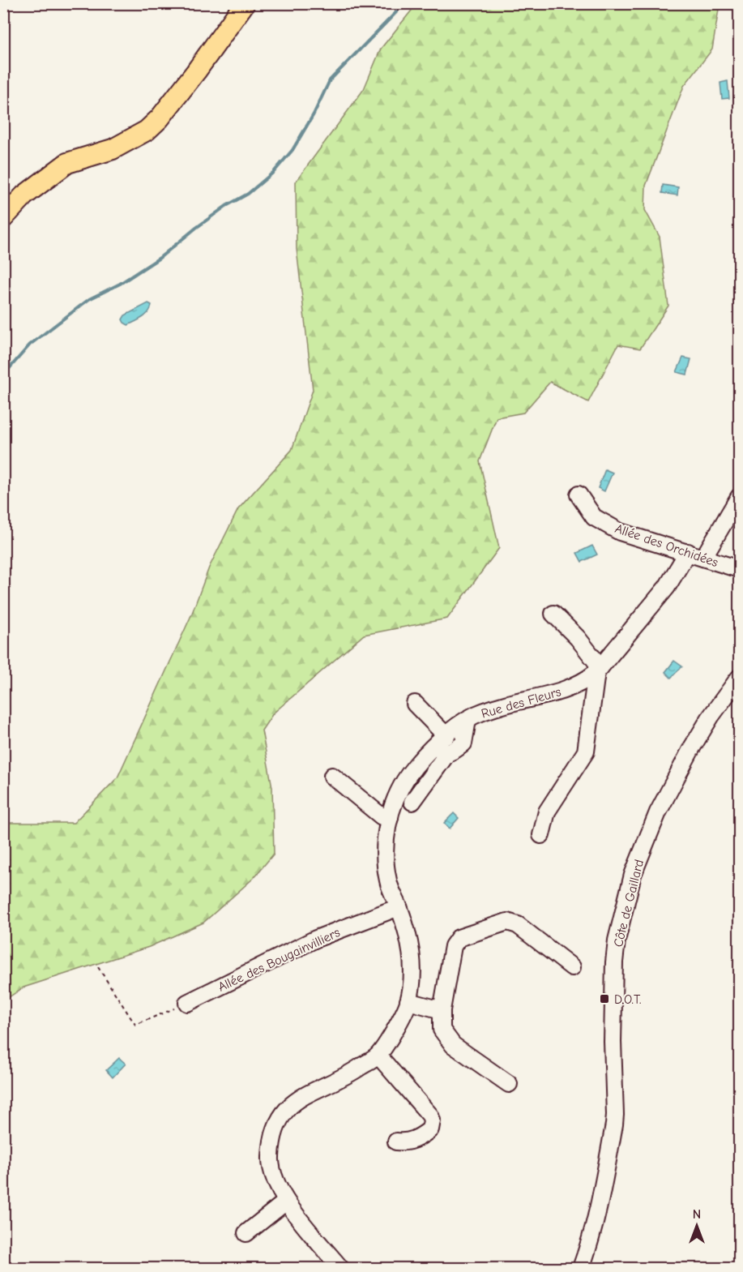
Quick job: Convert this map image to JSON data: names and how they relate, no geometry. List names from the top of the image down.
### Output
{
  "streets": {
    "street": [
      "Allée des Orchidées",
      "Rue des Fleurs",
      "Côte de Gaillard",
      "Allée des Bougainvilliers"
    ]
  },
  "crossings": [
    ["Allée des Orchidées", "Rue des Fleurs"],
    ["Rue des Fleurs", "Allée des Bougainvilliers"]
  ],
  "places": {
    "transit": ["D.O.T."]
  },
  "north": "top"
}
